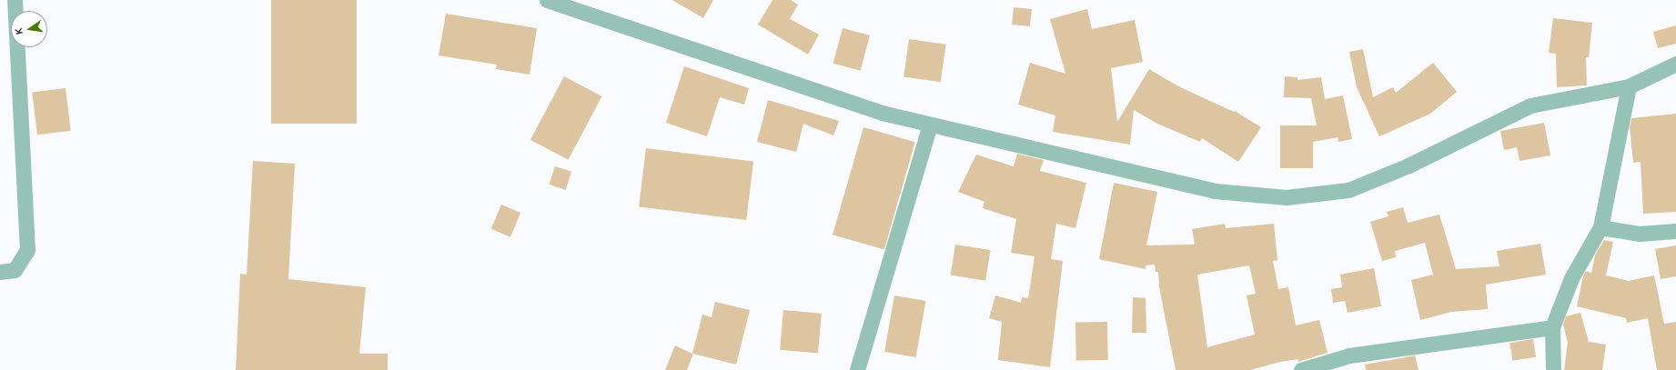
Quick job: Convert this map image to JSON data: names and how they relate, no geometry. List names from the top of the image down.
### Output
{
  "north": "left"
}
